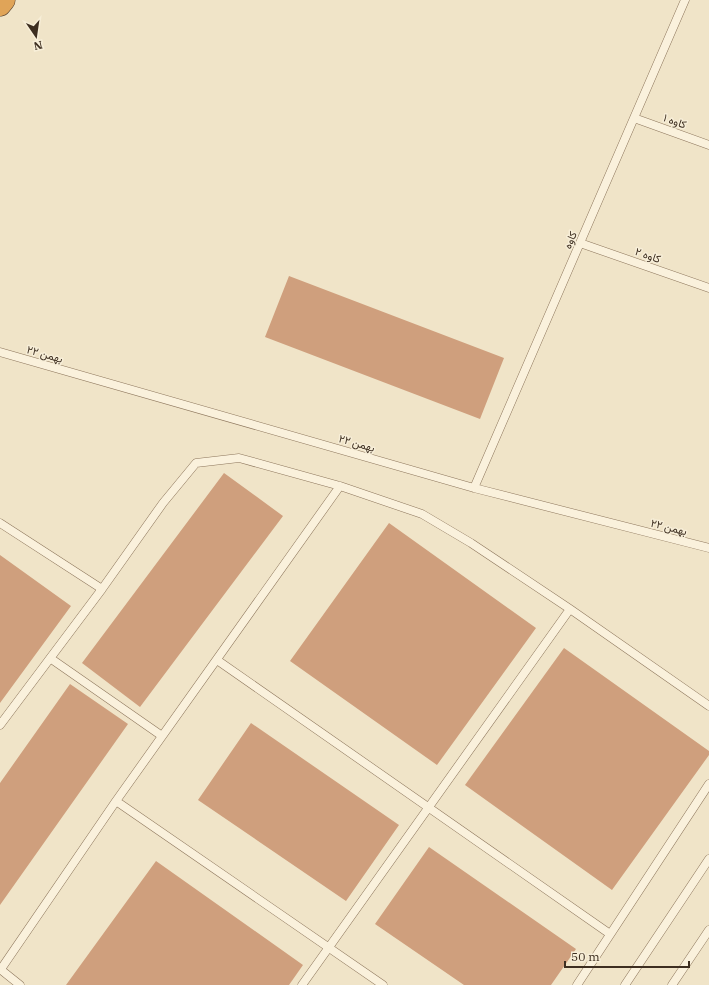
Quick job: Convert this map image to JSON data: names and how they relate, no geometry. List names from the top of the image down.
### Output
{
  "streets": {
    "lane": [
      "کاوه ۱",
      "کاوه",
      "کاوه ۲",
      "۲۲ بهمن"
    ]
  },
  "crossings": [
    ["کاوه ۱", "کاوه"],
    ["کاوه", "کاوه ۲"],
    ["کاوه", "۲۲ بهمن"]
  ],
  "scale_bar": "50 m",
  "north": "bottom"
}
